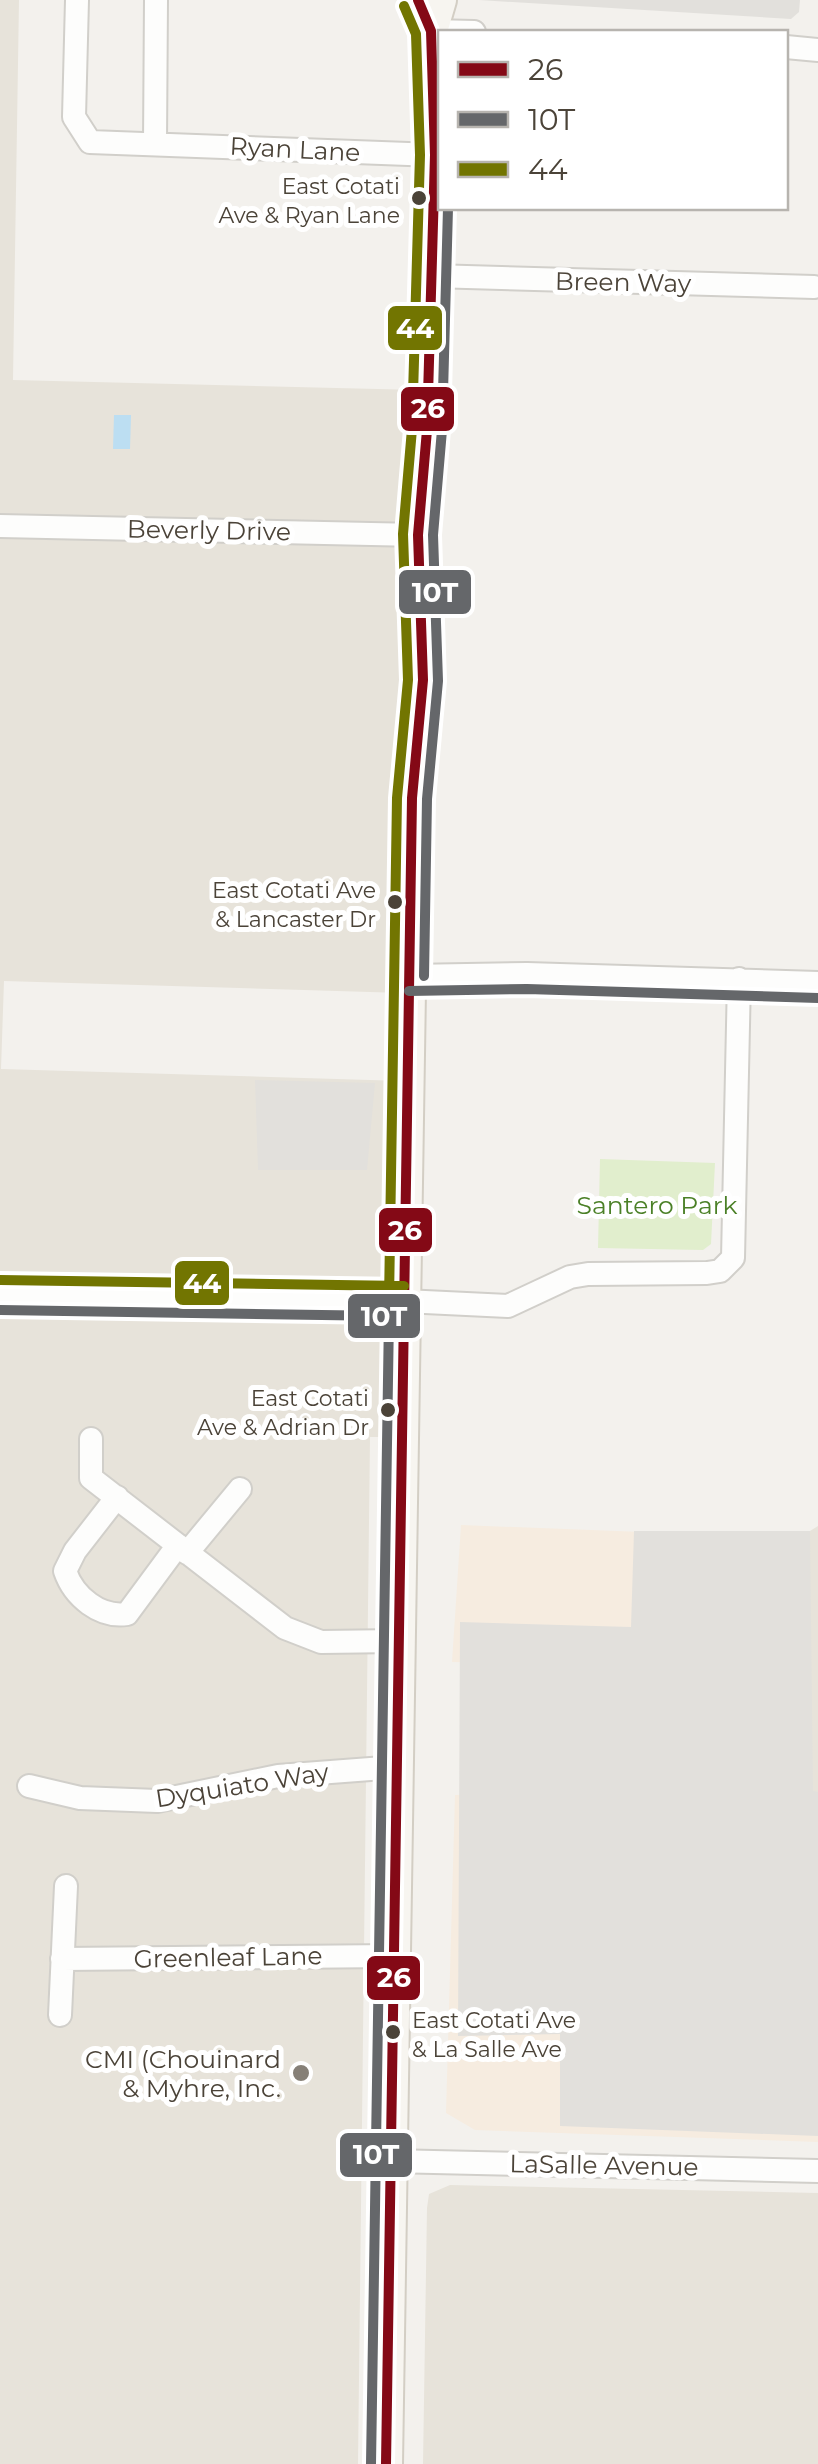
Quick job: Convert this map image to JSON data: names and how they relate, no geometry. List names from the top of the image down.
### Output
{
  "streets": {
    "street": [
      "Ryan Lane",
      "Breen Way",
      "Beverly Drive",
      "Dyquiato Way",
      "Greenleaf Lane",
      "LaSalle Avenue"
    ]
  },
  "parks": ["Santero Park"],
  "places": [
    "East Cotati Ave & Ryan Lane",
    "East Cotati Ave & Lancaster Dr",
    "East Cotati Ave & Adrian Dr",
    "East Cotati Ave & La Salle Ave",
    "CMI (Chouinard & Myhre, Inc."
  ],
  "lines": ["transit line 26", "transit line 44", "transit line 10T"],
  "legend": ["26", "10T", "44"]
}
